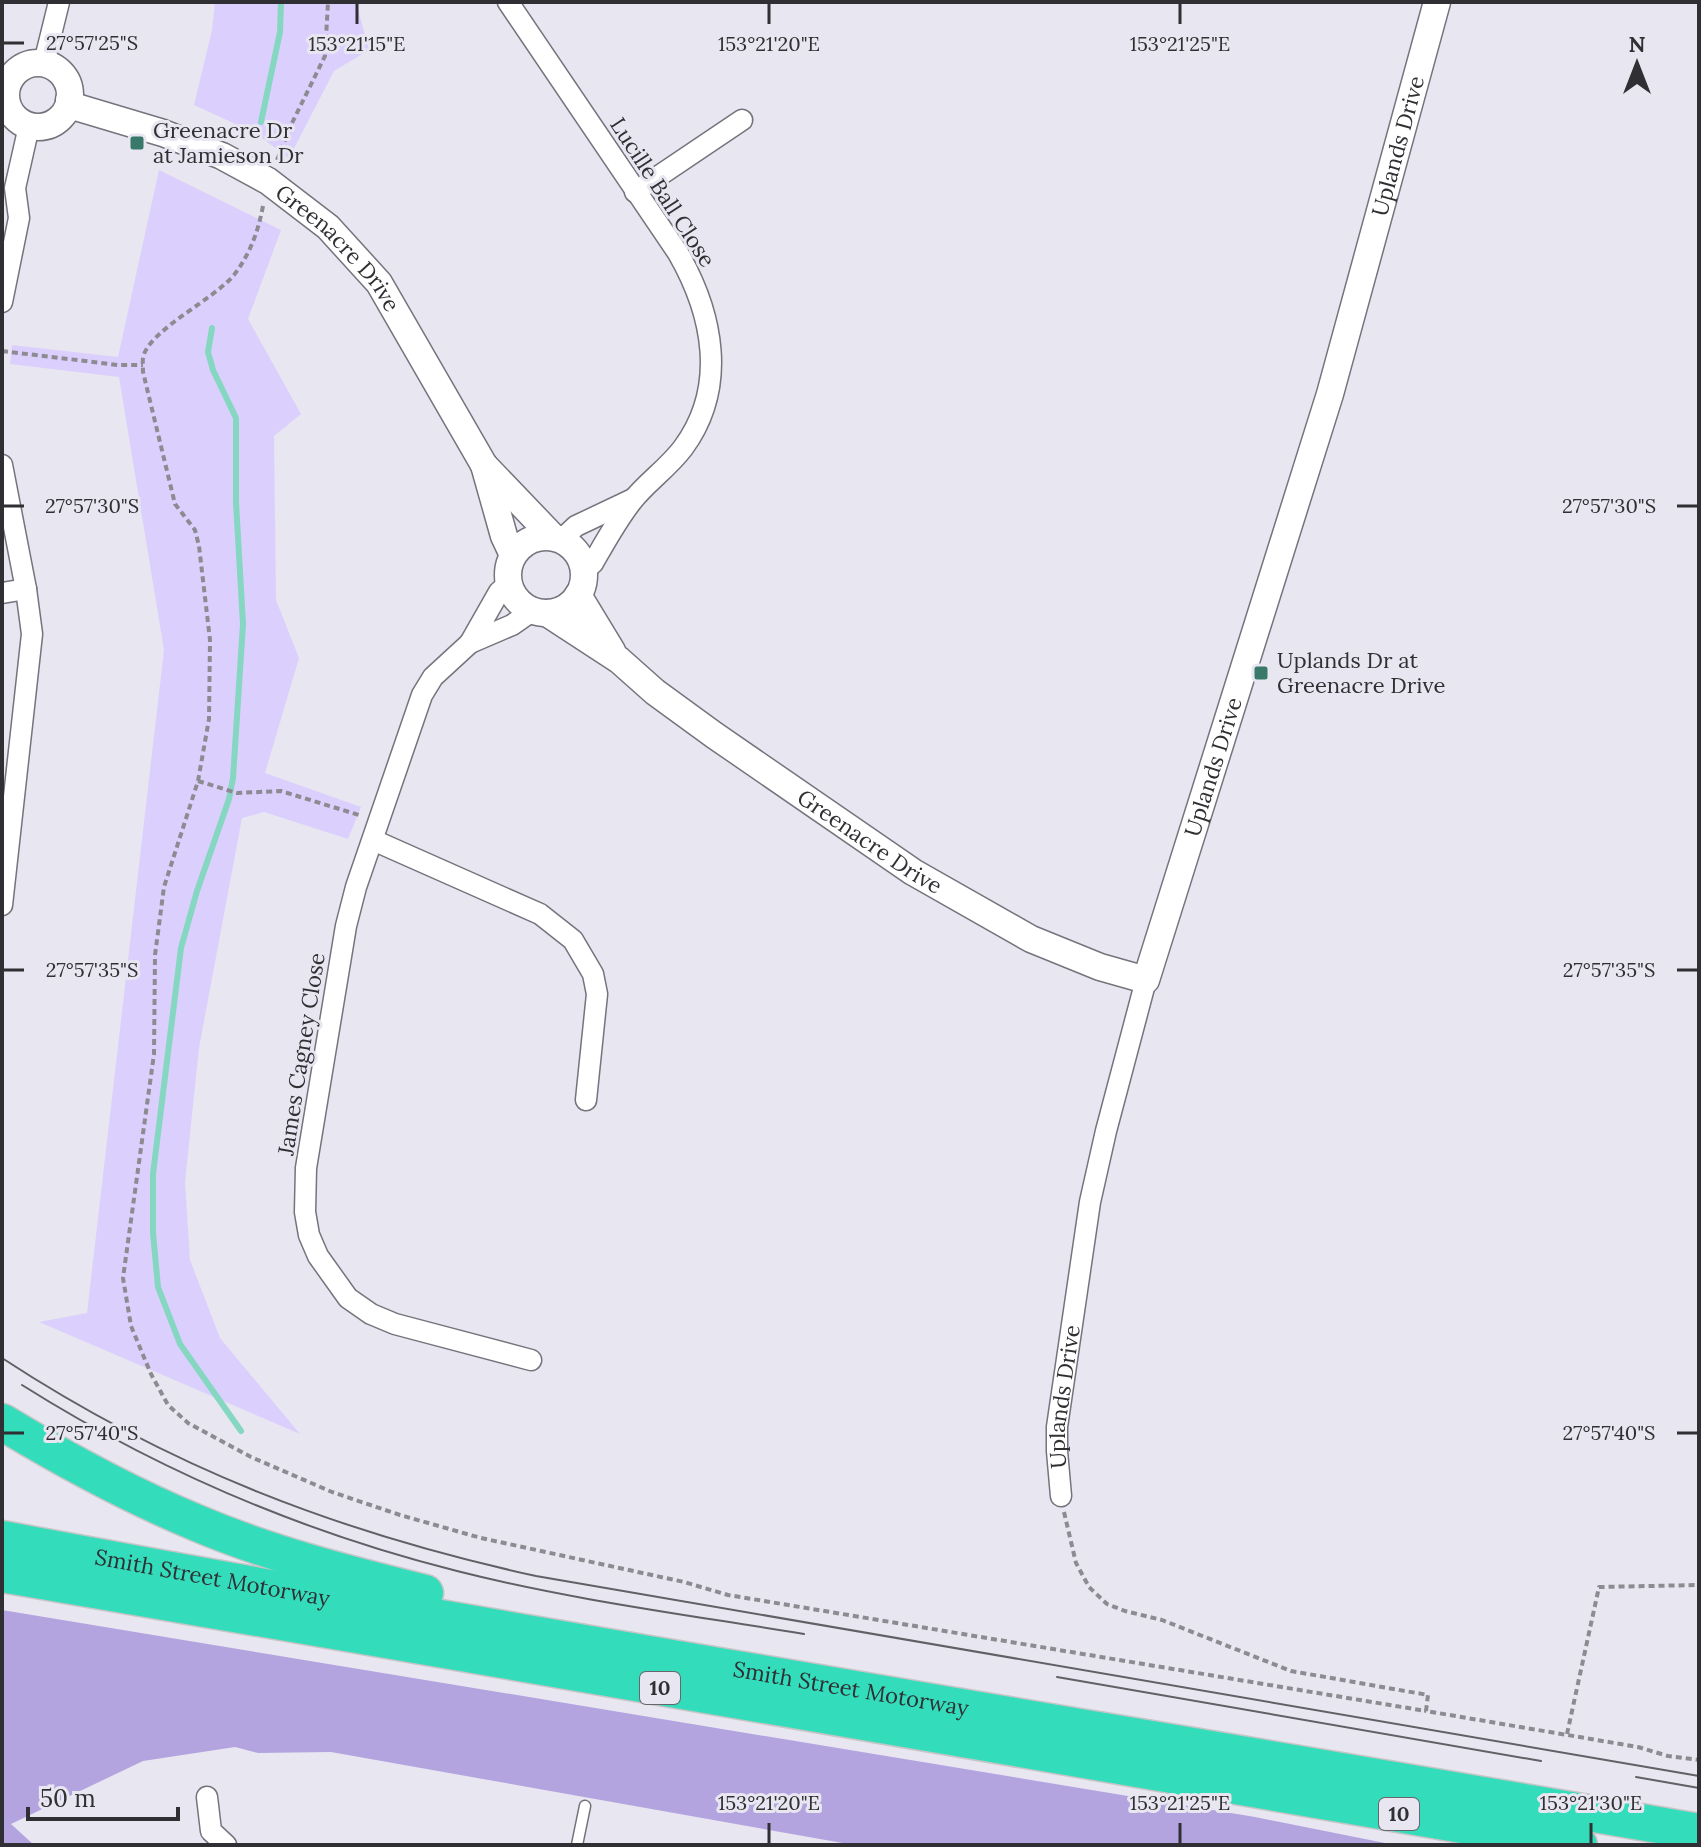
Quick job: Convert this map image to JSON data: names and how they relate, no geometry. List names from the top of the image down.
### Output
{
  "streets": {
    "highway": ["Smith Street Motorway", "10"],
    "street": [
      "Uplands Drive",
      "Lucille Ball Close",
      "Greenacre Drive",
      "James Cagney Close"
    ]
  },
  "crossings": [
    ["Uplands Drive", "Greenacre Drive"],
    ["Lucille Ball Close", "Greenacre Drive"],
    ["Lucille Ball Close", "James Cagney Close"],
    ["Greenacre Drive", "James Cagney Close"]
  ],
  "places": {
    "transit": ["Greenacre Dr at Jamieson Dr", "Uplands Dr at Greenacre Drive"]
  },
  "scale_bar": "50 m",
  "north": "top",
  "coordinates": [
    "27°57'25\"S",
    "153°21'15\"E",
    "153°21'20\"E",
    "153°21'25\"E",
    "27°57'30\"S",
    "27°57'35\"S",
    "27°57'40\"S",
    "153°21'30\"E"
  ]
}
